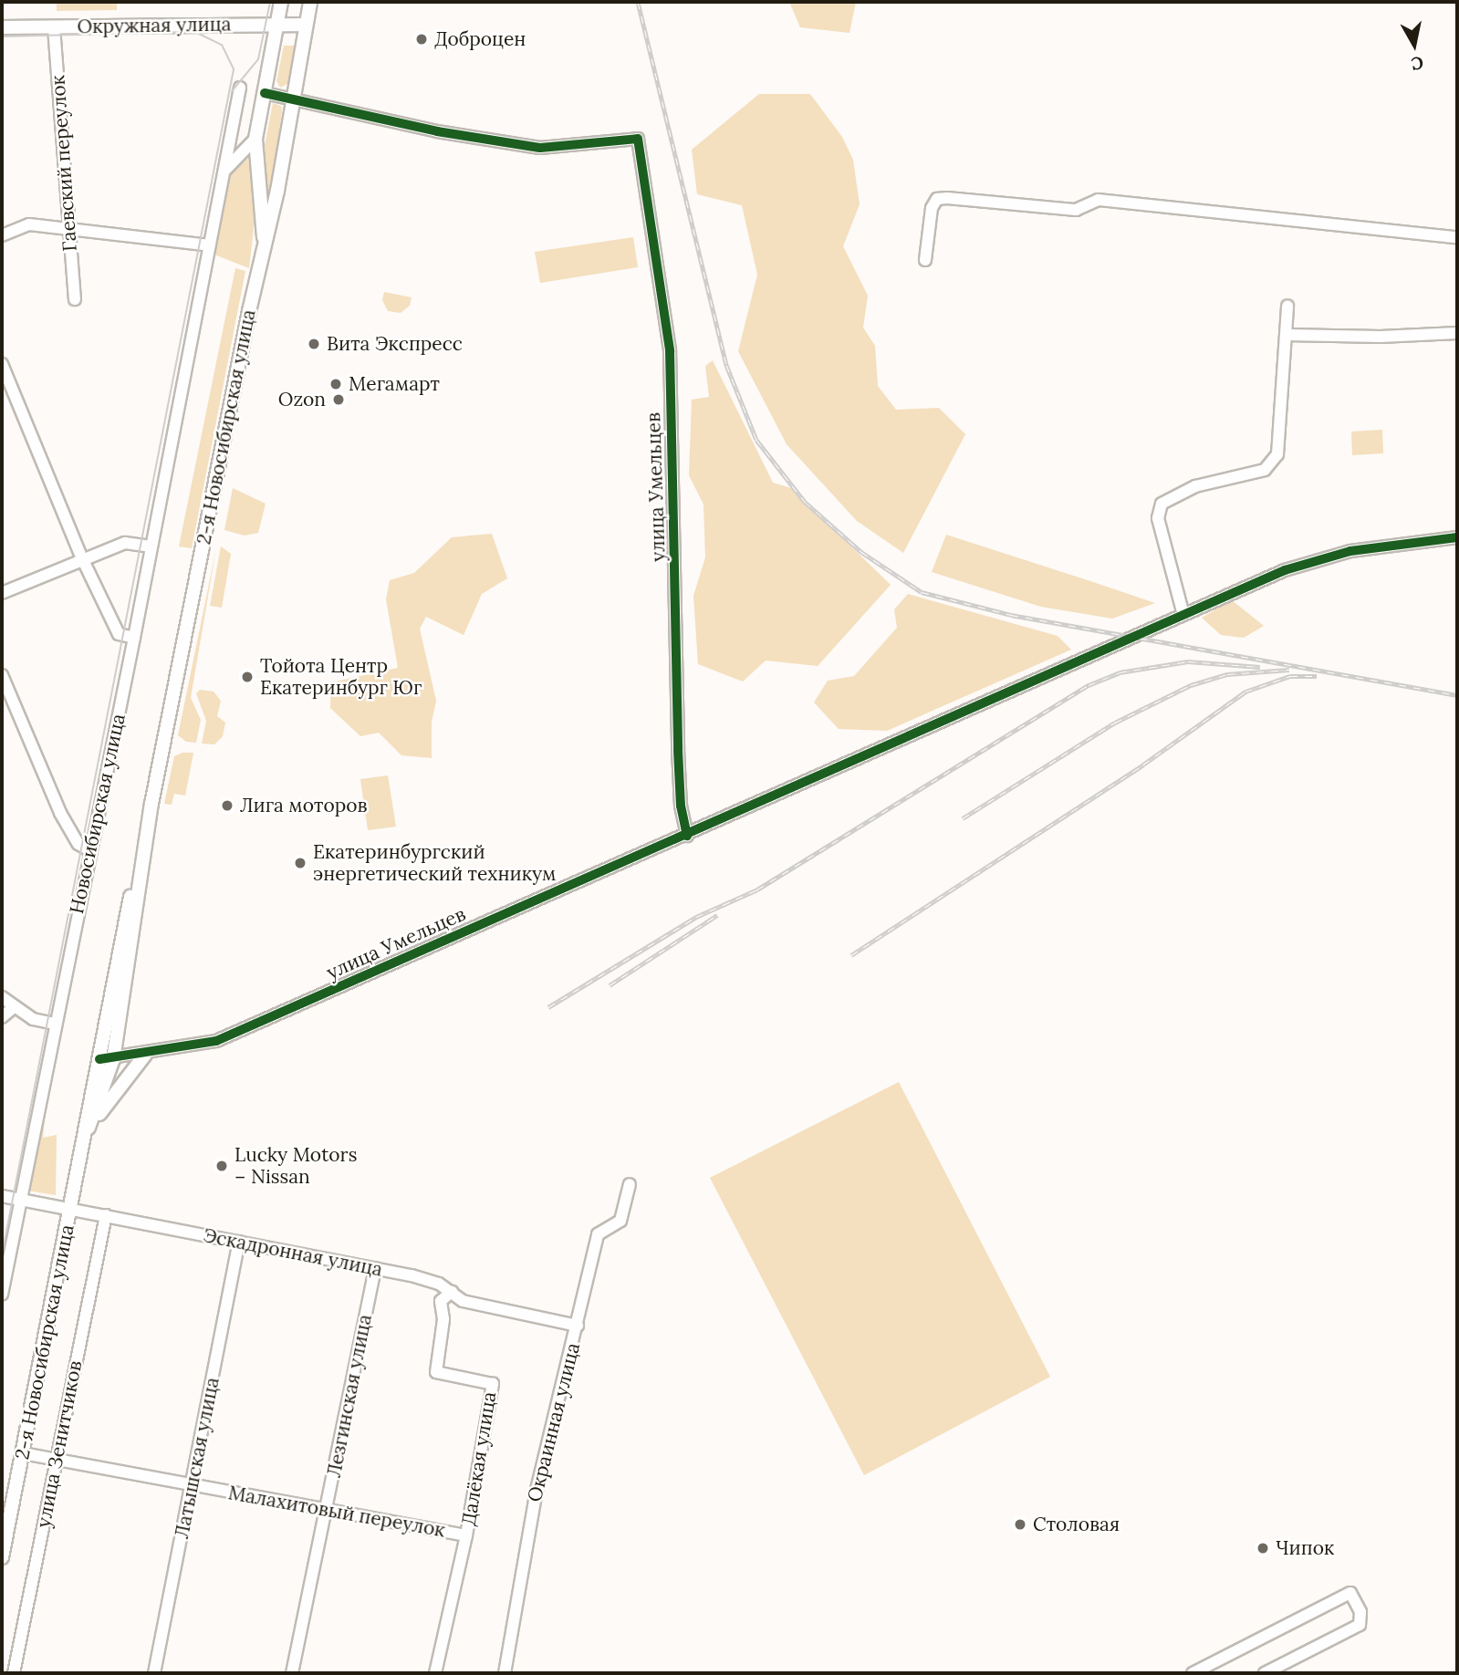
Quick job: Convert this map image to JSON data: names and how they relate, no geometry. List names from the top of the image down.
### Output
{
  "streets": {
    "main road": ["Окружная улица", "2-я Новосибирская улица"],
    "street": [
      "Гаевский переулок",
      "улица Умельцев",
      "Новосибирская улица",
      "Эскадронная улица",
      "Лезгинская улица",
      "Окраинная улица",
      "улица Зенитчиков",
      "Латышская улица",
      "Далёкая улица",
      "Малахитовый переулок"
    ]
  },
  "crossings": [
    ["Окружная улица", "Гаевский переулок"],
    ["Окружная улица", "2-я Новосибирская улица"],
    ["2-я Новосибирская улица", "улица Умельцев"],
    ["2-я Новосибирская улица", "Эскадронная улица"],
    ["2-я Новосибирская улица", "Малахитовый переулок"],
    ["Новосибирская улица", "Эскадронная улица"],
    ["Эскадронная улица", "Лезгинская улица"],
    ["Эскадронная улица", "Окраинная улица"],
    ["Эскадронная улица", "улица Зенитчиков"],
    ["Эскадронная улица", "Латышская улица"],
    ["Эскадронная улица", "Далёкая улица"],
    ["Лезгинская улица", "Малахитовый переулок"],
    ["улица Зенитчиков", "Малахитовый переулок"],
    ["Латышская улица", "Малахитовый переулок"],
    ["Далёкая улица", "Малахитовый переулок"]
  ],
  "places": [
    "Доброцен",
    "Вита Экспресс",
    "Мегамарт",
    "Ozon",
    "Тойота Центр Екатеринбург Юг",
    "Лига моторов",
    "Екатеринбургский энергетический техникум",
    "Lucky Motors – Nissan",
    "Столовая",
    "Чипок"
  ],
  "north": "bottom"
}
